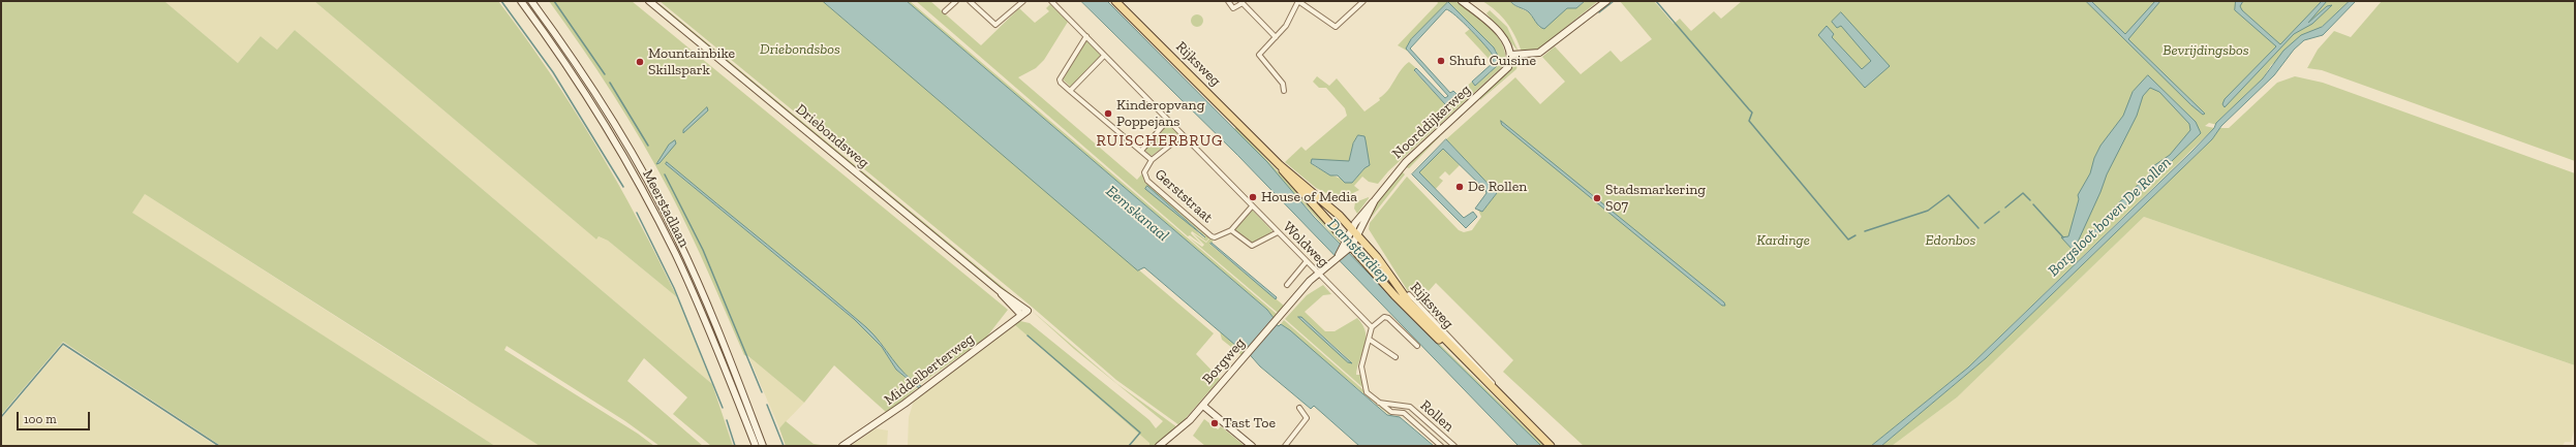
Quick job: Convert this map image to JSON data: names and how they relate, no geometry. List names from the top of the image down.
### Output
{
  "streets": {
    "main road": [
      "Rijksweg",
      "Noorddijkerweg",
      "Driebondsweg",
      "Meerstadlaan",
      "Borgweg",
      "Middelberterweg"
    ],
    "street": ["Gerststraat", "Woldweg", "Rollen"]
  },
  "crossings": [
    ["Rijksweg", "Noorddijkerweg"],
    ["Rijksweg", "Borgweg"],
    ["Noorddijkerweg", "Borgweg"],
    ["Driebondsweg", "Middelberterweg"],
    ["Woldweg", "Borgweg"]
  ],
  "districts": ["RUISCHERBRUG"],
  "water": ["Eemskanaal", "Borgsloot boven De Rollen", "Damsterdiep"],
  "parks": [
    "Driebondsbos",
    "Bevrijdingsbos",
    "Kardinge",
    "Edonbos"
  ],
  "places": [
    "Shufu Cuisine",
    "Mountainbike Skillspark",
    "Kinderopvang Poppejans",
    "De Rollen",
    "House of Media",
    "Stadsmarkering S07",
    "Tast Toe"
  ],
  "scale_bar": "100 m"
}
